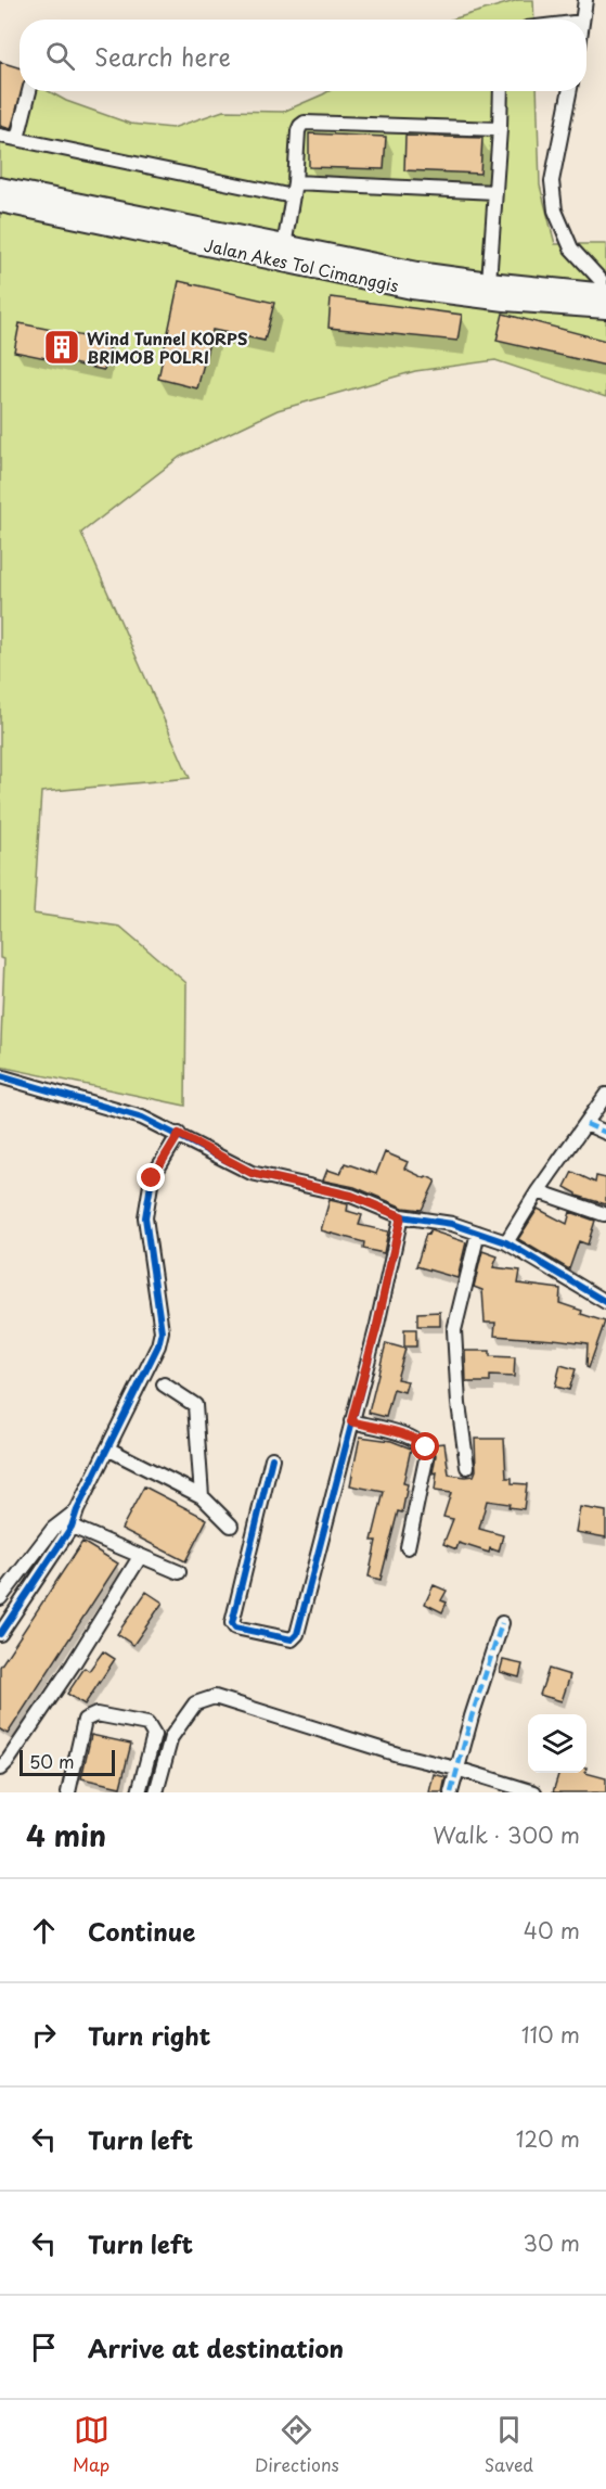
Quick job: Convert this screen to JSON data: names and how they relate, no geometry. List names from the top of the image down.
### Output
{
  "streets": {
    "main road": ["Jalan Akes Tol Cimanggis"]
  },
  "places": {
    "building": ["Wind Tunnel KORPS BRIMOB POLRI"]
  },
  "scale_bar": "50 m",
  "page": {
    "search": "Search here",
    "scale": "50 m",
    "heading": ["4 min", "Walk · 300 m"],
    "list": [
      ["Continue", "40 m"],
      ["Turn right", "110 m"],
      ["Turn left", "120 m"],
      ["Turn left", "30 m"],
      "Arrive at destination"
    ],
    "nav": ["Map", "Directions", "Saved"]
  }
}
